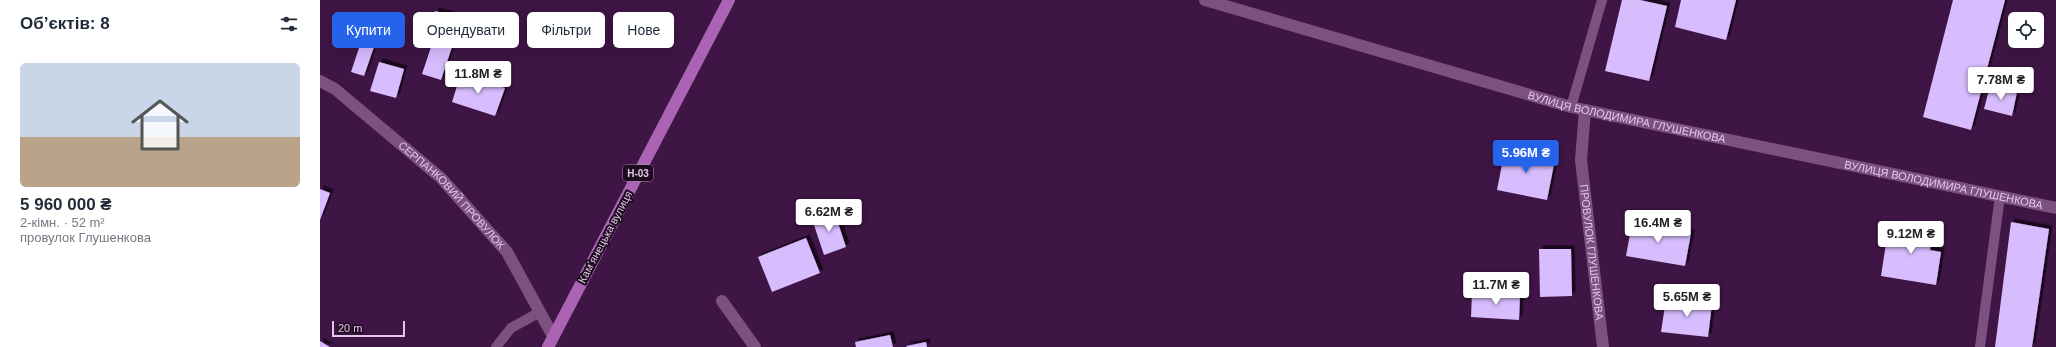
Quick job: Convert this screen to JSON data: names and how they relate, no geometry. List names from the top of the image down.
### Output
{
  "streets": {
    "main road": ["Н-03", "Камʼянецька вулиця"],
    "street": ["ВУЛИЦЯ ВОЛОДИМИРА ГЛУШЕНКОВА", "СЕРПАНКОВИЙ ПРОВУЛОК", "ПРОВУЛОК ГЛУШЕНКОВА"]
  },
  "crossings": [
    ["ВУЛИЦЯ ВОЛОДИМИРА ГЛУШЕНКОВА", "ПРОВУЛОК ГЛУШЕНКОВА"],
    ["СЕРПАНКОВИЙ ПРОВУЛОК", "Камʼянецька вулиця"]
  ],
  "scale_bar": "20 m",
  "page": {
    "heading": "Об’єктів: 8",
    "chip": [
      "Купити",
      "Орендувати",
      "Фільтри",
      "Нове"
    ],
    "list": [
      {
        "name": "5 960 000 ₴",
        "note": "2-кімн. · 52 m² · провулок Глушенкова"
      }
    ],
    "price": [
      "11.8M ₴",
      "7.78M ₴",
      "5.96M ₴",
      "6.62M ₴",
      "16.4M ₴",
      "9.12M ₴",
      "11.7M ₴",
      "5.65M ₴"
    ],
    "scale": "20 m"
  }
}
